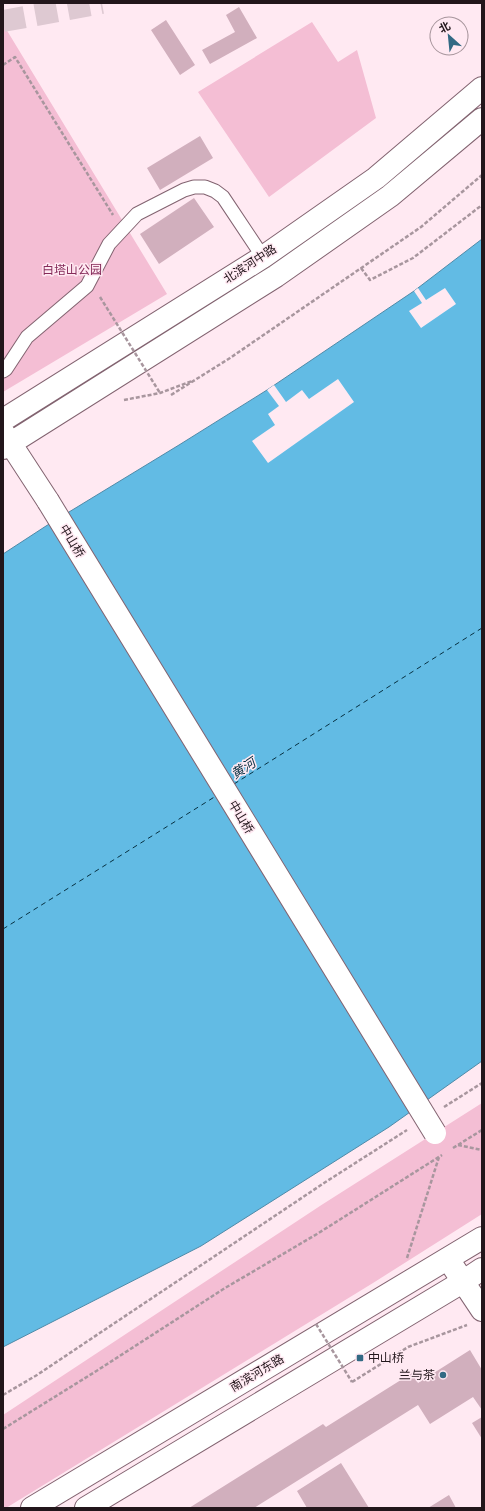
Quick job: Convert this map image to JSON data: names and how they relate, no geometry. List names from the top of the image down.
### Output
{
  "streets": {
    "main road": ["北滨河中路", "中山桥", "南滨河东路"]
  },
  "crossings": [
    ["北滨河中路", "中山桥"]
  ],
  "water": ["黄河"],
  "parks": ["白塔山公园"],
  "places": {
    "transit": ["中山桥"],
    "other": ["兰与茶"]
  },
  "north": "top left"
}
